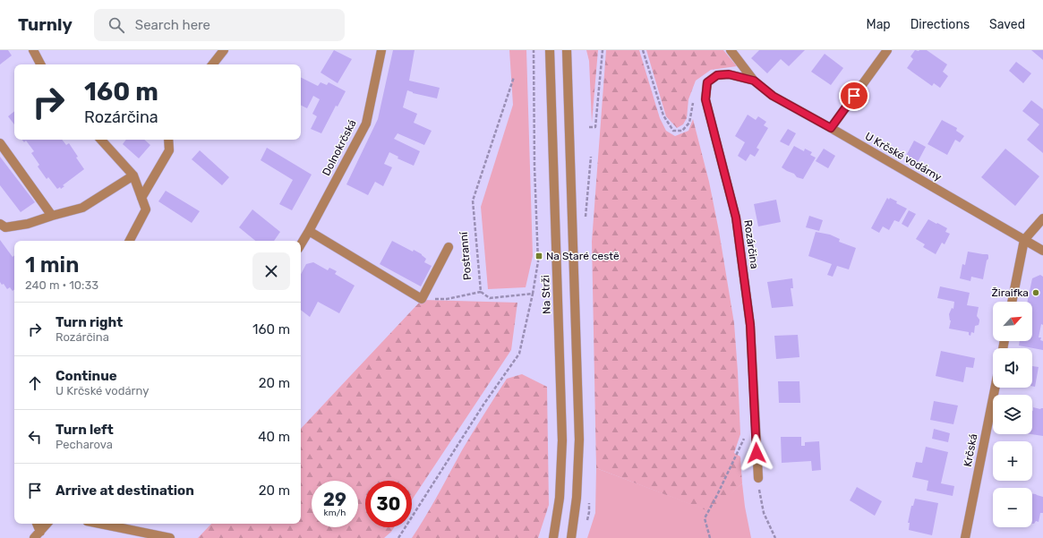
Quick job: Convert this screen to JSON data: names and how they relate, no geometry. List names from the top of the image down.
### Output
{
  "streets": {
    "street": [
      "Dolnokrčská",
      "U Krčské vodárny",
      "Rozárčina",
      "Na Strži",
      "Krčská"
    ],
    "path": ["Postranní"]
  },
  "crossings": [
    ["U Krčské vodárny", "Rozárčina"]
  ],
  "places": {
    "transit": ["Na Staré cestě"],
    "other": ["Žiraifka"]
  },
  "north": "top right",
  "page": {
    "header": "Turnly",
    "search": "Search here",
    "nav": ["Map", "Directions", "Saved"],
    "turn": ["160 m", "Rozárčina"],
    "heading": ["1 min", "240 m · 10:33"],
    "map_buttons": ["+", "−"],
    "list": [
      {
        "name": "Turn right",
        "note": "Rozárčina",
        "value": "160 m"
      },
      {
        "name": "Continue",
        "note": "U Krčské vodárny",
        "value": "20 m"
      },
      {
        "name": "Turn left",
        "note": "Pecharova",
        "value": "40 m"
      },
      {
        "name": "Arrive at destination",
        "value": "20 m"
      }
    ],
    "speed": "29 km/h",
    "limit": "30"
  }
}
